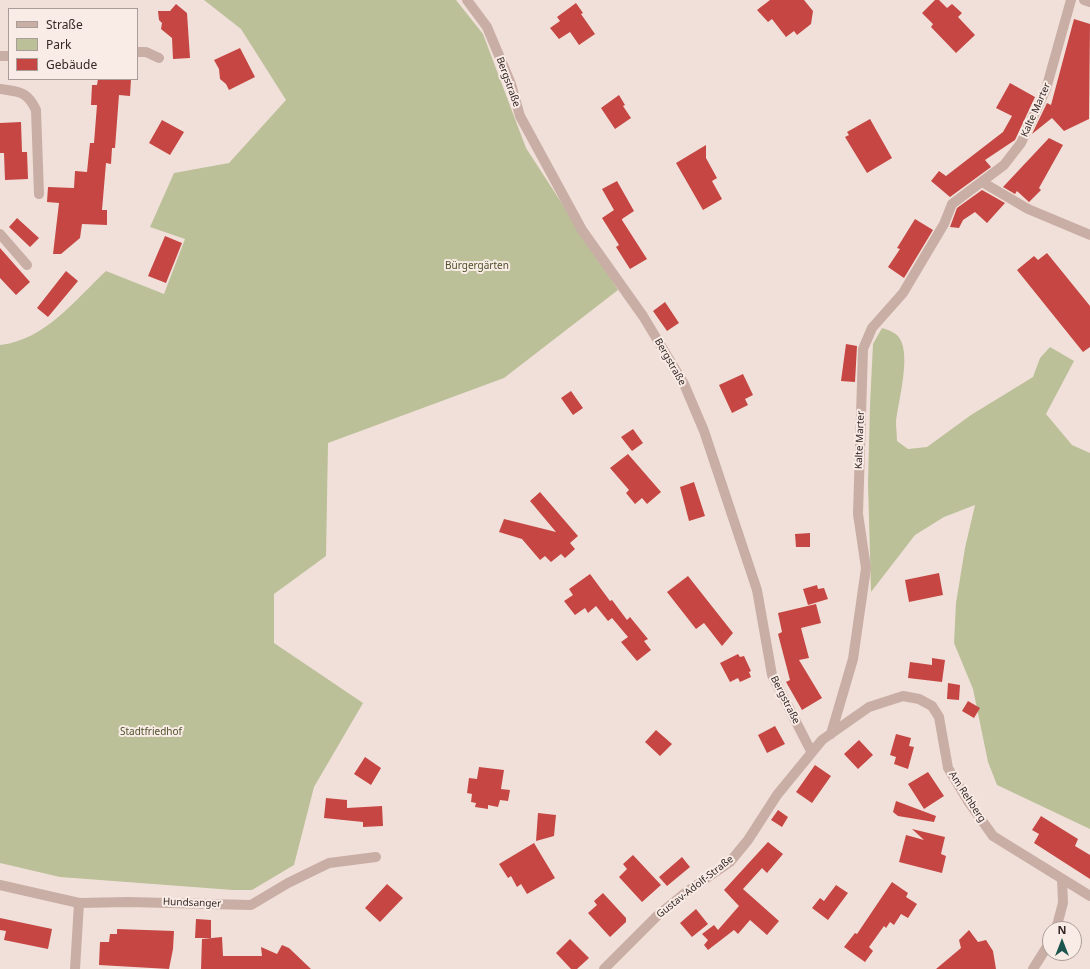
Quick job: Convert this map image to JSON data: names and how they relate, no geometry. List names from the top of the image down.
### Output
{
  "streets": {
    "street": [
      "Bergstraße",
      "Kalte Marter",
      "Am Rehberg",
      "Gustav-Adolf-Straße",
      "Hundsanger"
    ]
  },
  "crossings": [
    ["Bergstraße", "Gustav-Adolf-Straße"],
    ["Kalte Marter", "Am Rehberg"],
    ["Am Rehberg", "Gustav-Adolf-Straße"]
  ],
  "parks": ["Bürgergärten", "Stadtfriedhof"],
  "legend": ["Straße", "Park", "Gebäude"],
  "north": "top"
}
